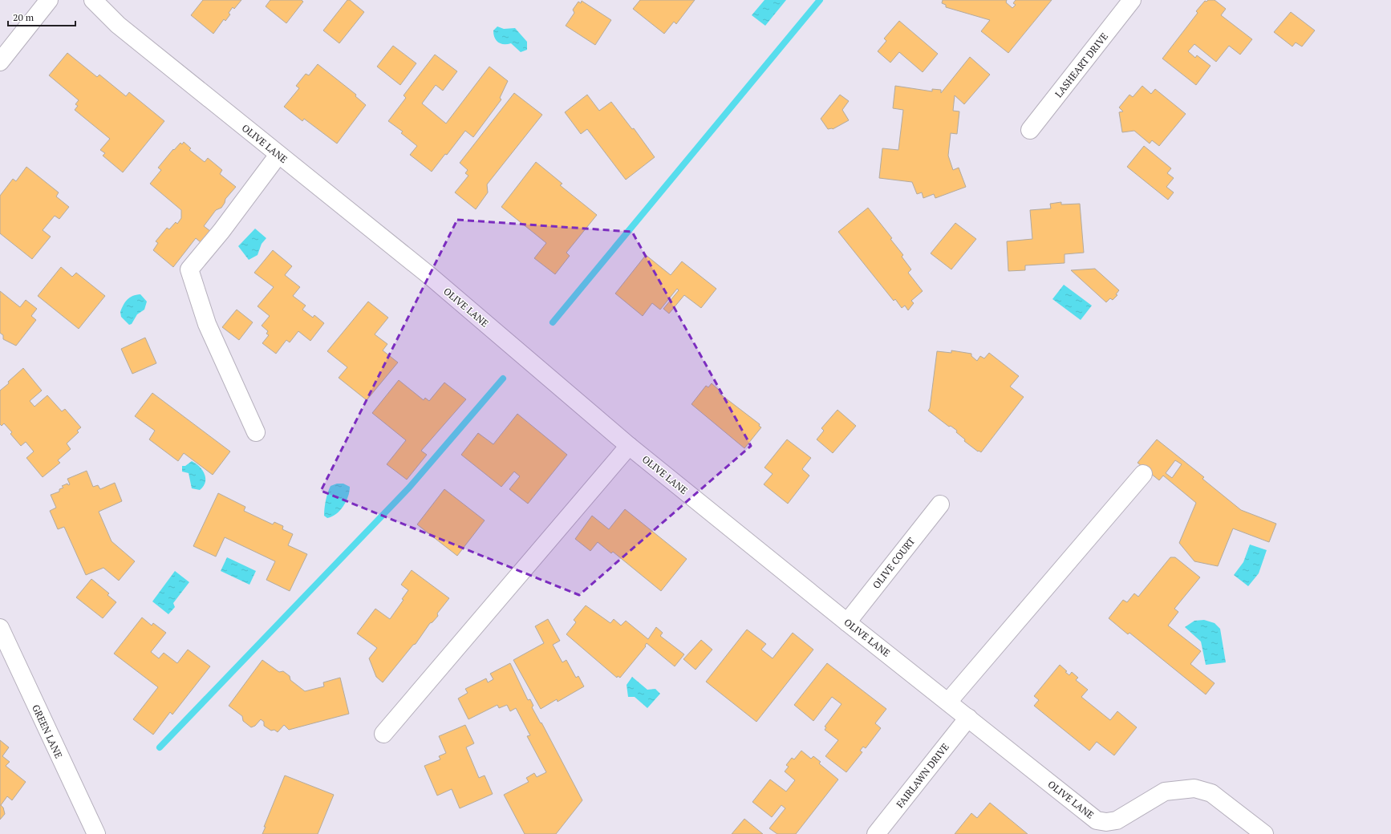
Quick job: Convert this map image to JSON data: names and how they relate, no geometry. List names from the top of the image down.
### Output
{
  "streets": {
    "street": [
      "LASHEART DRIVE",
      "OLIVE LANE",
      "OLIVE COURT",
      "GREEN LANE",
      "FAIRLAWN DRIVE"
    ]
  },
  "crossings": [
    ["OLIVE LANE", "OLIVE COURT"],
    ["OLIVE LANE", "FAIRLAWN DRIVE"]
  ],
  "scale_bar": "20 m"
}
